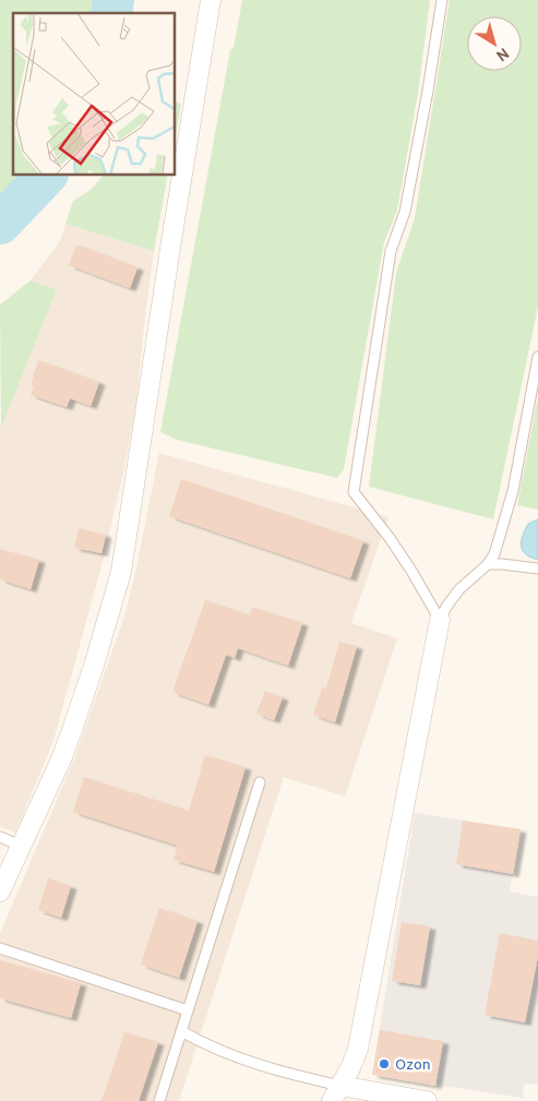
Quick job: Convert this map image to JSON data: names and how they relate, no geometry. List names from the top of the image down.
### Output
{
  "places": ["Ozon"],
  "north": "bottom right"
}
